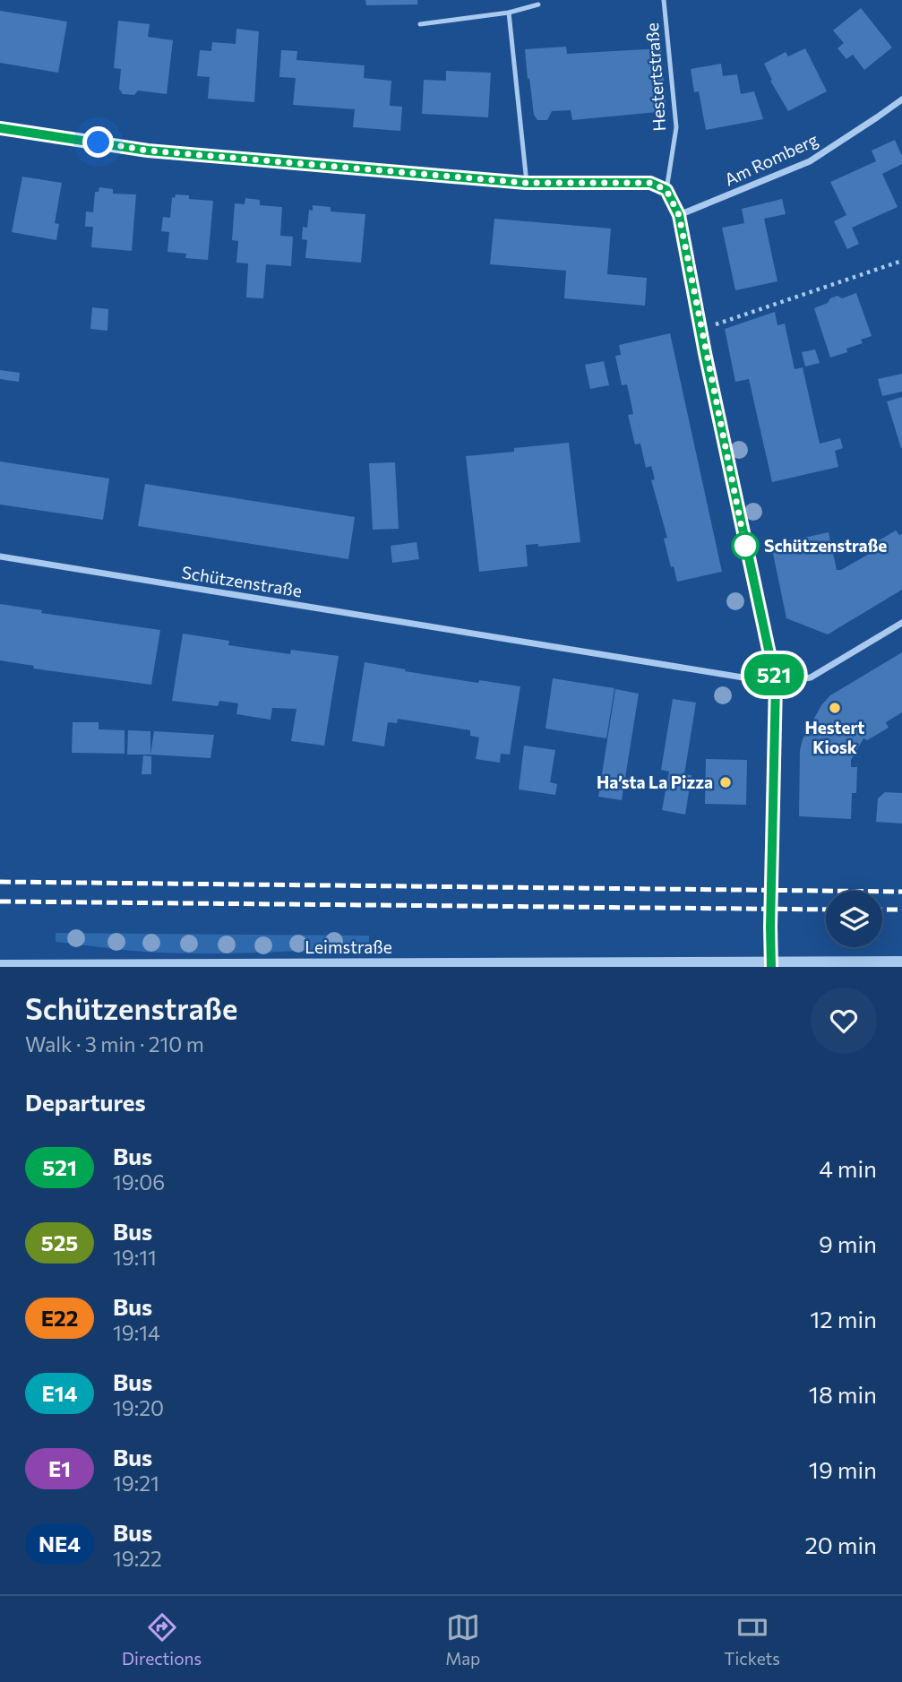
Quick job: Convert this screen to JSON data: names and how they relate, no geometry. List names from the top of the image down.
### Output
{
  "streets": {
    "street": ["Am Romberg", "Schützenstraße", "Leimstraße"],
    "lane": ["Hestertstraße"]
  },
  "places": ["Schützenstraße", "Hestert Kiosk", "Ha’sta La Pizza"],
  "lines": ["bus line 521"],
  "page": {
    "on_map": "521",
    "heading": [
      ["Schützenstraße", "Walk · 3 min · 210 m"],
      "Departures"
    ],
    "list": [
      {
        "mark": "521",
        "name": "Bus",
        "note": "19:06",
        "value": "4 min"
      },
      {
        "mark": "525",
        "name": "Bus",
        "note": "19:11",
        "value": "9 min"
      },
      {
        "mark": "E22",
        "name": "Bus",
        "note": "19:14",
        "value": "12 min"
      },
      {
        "mark": "E14",
        "name": "Bus",
        "note": "19:20",
        "value": "18 min"
      },
      {
        "mark": "E1",
        "name": "Bus",
        "note": "19:21",
        "value": "19 min"
      },
      {
        "mark": "NE4",
        "name": "Bus",
        "note": "19:22",
        "value": "20 min"
      }
    ],
    "tabs": ["Directions", "Map", "Tickets"]
  }
}
